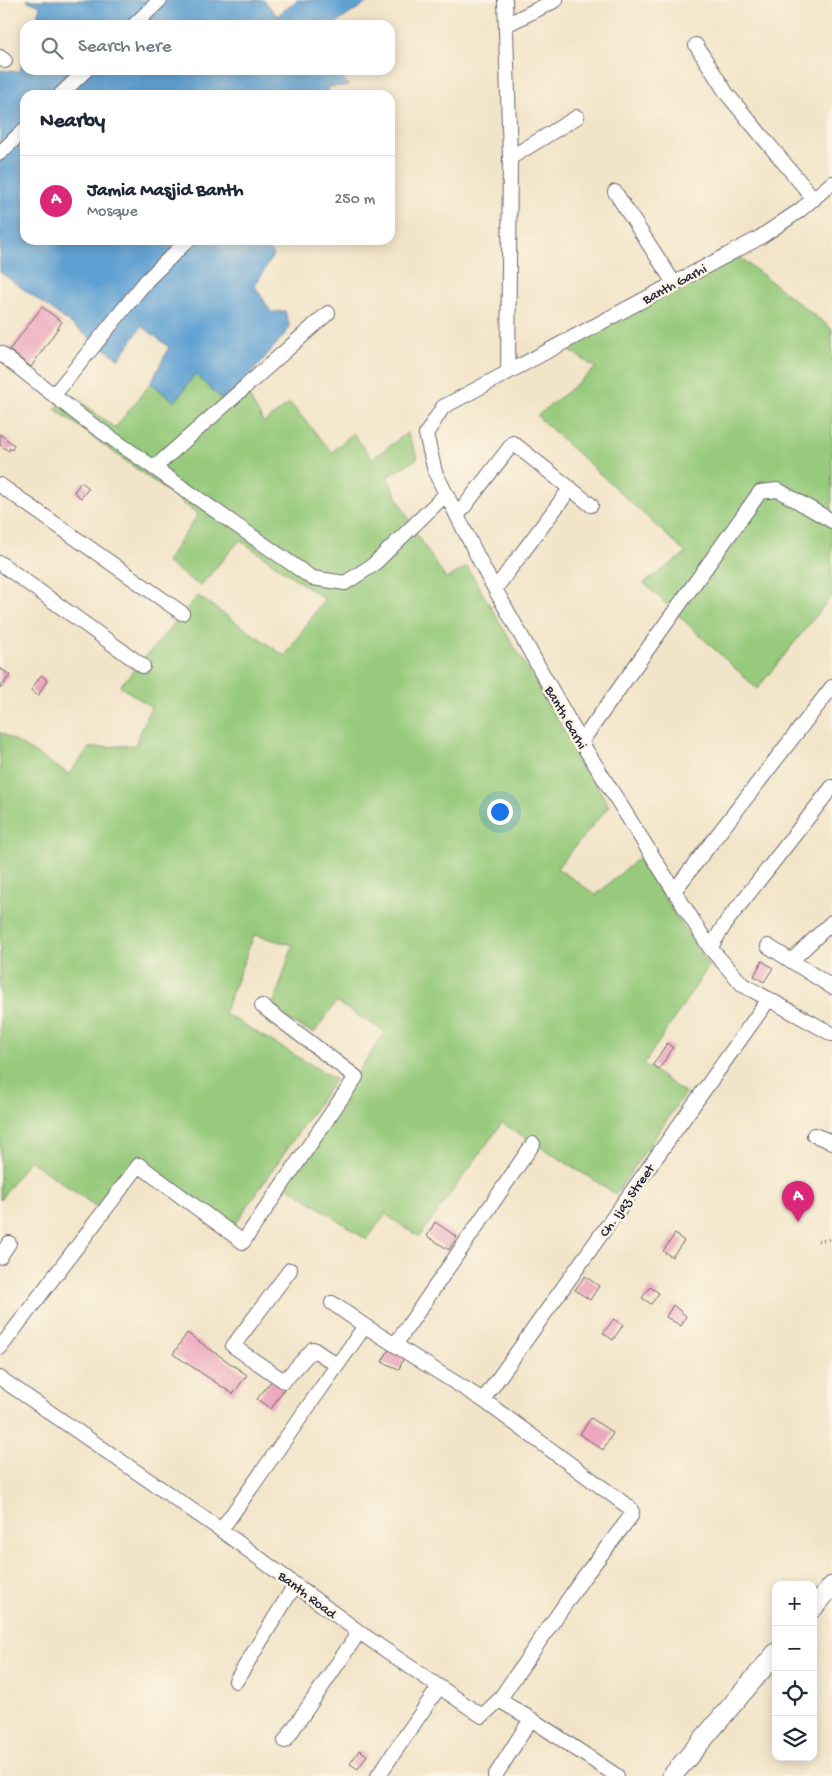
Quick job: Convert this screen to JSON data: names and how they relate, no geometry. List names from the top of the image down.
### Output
{
  "streets": {
    "street": ["Banth Garhi", "Ch. Ijaz Street", "Banth Road"]
  },
  "crossings": [
    ["Banth Garhi", "Ch. Ijaz Street"]
  ],
  "page": {
    "search": "Search here",
    "heading": "Nearby",
    "list": [
      {
        "mark": "A",
        "name": "Jamia Masjid Banth",
        "note": "Mosque",
        "value": "250 m"
      }
    ],
    "pins": "A",
    "map_buttons": ["+", "−"]
  }
}
